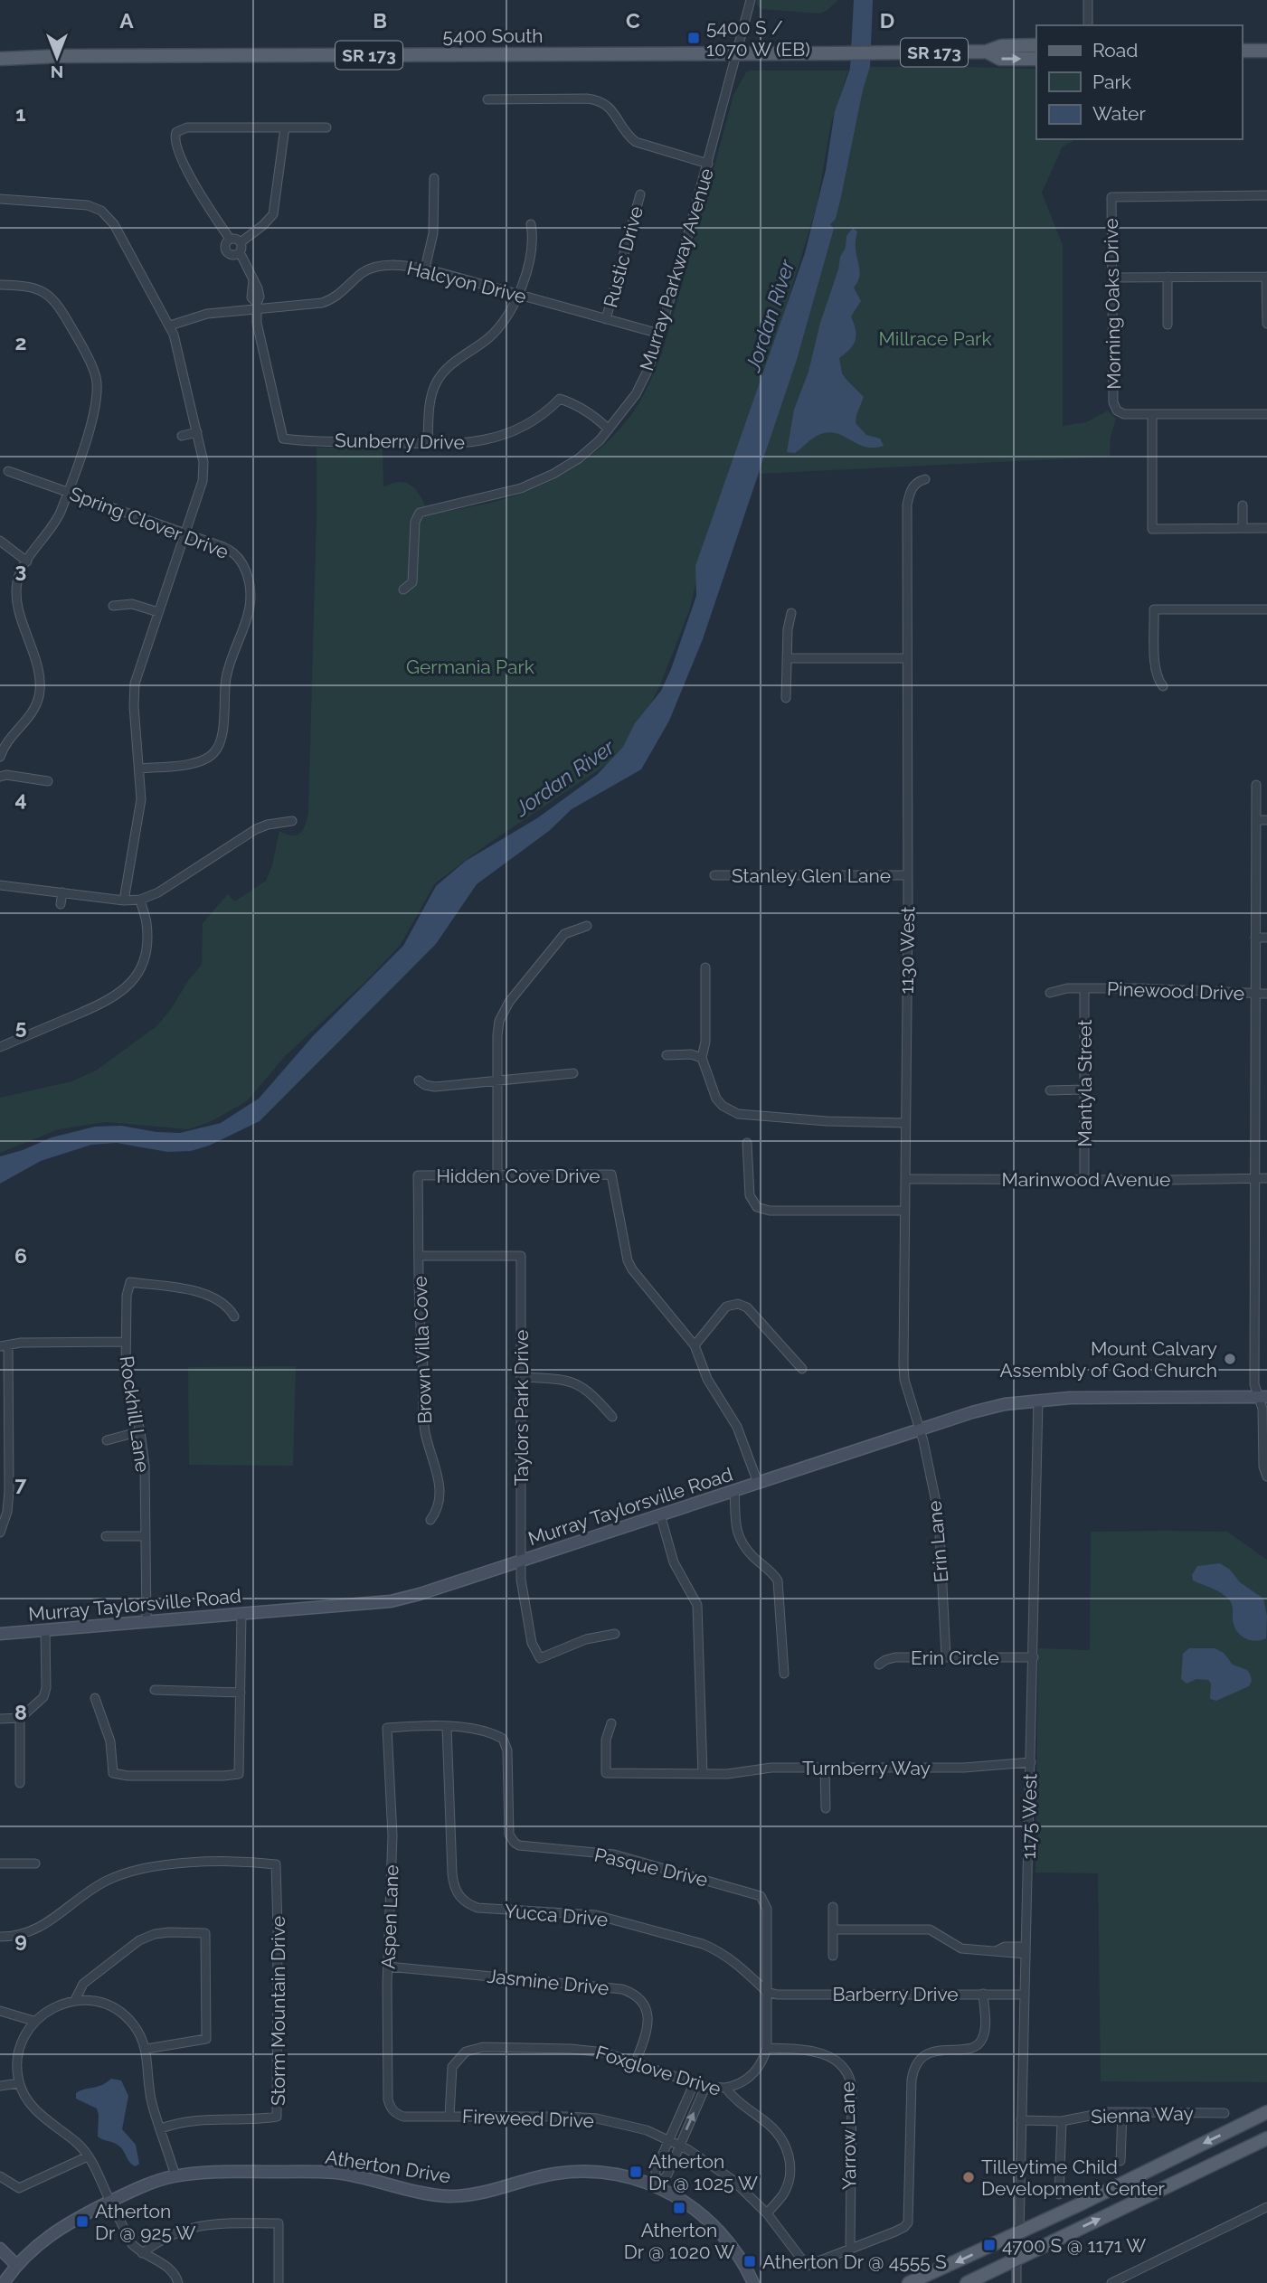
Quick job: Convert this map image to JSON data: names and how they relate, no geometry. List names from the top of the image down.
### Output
{
  "streets": {
    "main road": ["5400 South", "SR 173"],
    "street": [
      "Rustic Drive",
      "Murray Parkway Avenue",
      "Halcyon Drive",
      "Morning Oaks Drive",
      "Sunberry Drive",
      "Spring Clover Drive",
      "Stanley Glen Lane",
      "1130 West",
      "Pinewood Drive",
      "Mantyla Street",
      "Hidden Cove Drive",
      "Marinwood Avenue",
      "Brown Villa Cove",
      "Taylors Park Drive",
      "Rockhill Lane",
      "Murray Taylorsville Road",
      "Erin Lane",
      "Erin Circle",
      "Turnberry Way",
      "1175 West",
      "Pasque Drive",
      "Yucca Drive",
      "Aspen Lane",
      "Jasmine Drive",
      "Barberry Drive",
      "Storm Mountain Drive",
      "Foxglove Drive",
      "Sienna Way",
      "Fireweed Drive",
      "Yarrow Lane",
      "Atherton Drive"
    ]
  },
  "crossings": [
    ["5400 South", "Murray Parkway Avenue"],
    ["Rustic Drive", "Halcyon Drive"],
    ["Murray Parkway Avenue", "Halcyon Drive"],
    ["Murray Parkway Avenue", "Sunberry Drive"],
    ["Halcyon Drive", "Sunberry Drive"],
    ["Stanley Glen Lane", "1130 West"],
    ["1130 West", "Marinwood Avenue"],
    ["1130 West", "Murray Taylorsville Road"],
    ["1130 West", "Erin Lane"],
    ["Pinewood Drive", "Mantyla Street"],
    ["Mantyla Street", "Marinwood Avenue"],
    ["Hidden Cove Drive", "Brown Villa Cove"],
    ["Hidden Cove Drive", "Murray Taylorsville Road"],
    ["Brown Villa Cove", "Taylors Park Drive"],
    ["Taylors Park Drive", "Murray Taylorsville Road"],
    ["Rockhill Lane", "Murray Taylorsville Road"],
    ["Murray Taylorsville Road", "Erin Lane"],
    ["Murray Taylorsville Road", "1175 West"],
    ["Erin Lane", "Erin Circle"],
    ["Erin Circle", "1175 West"],
    ["Turnberry Way", "1175 West"],
    ["1175 West", "Barberry Drive"],
    ["1175 West", "Sienna Way"],
    ["Pasque Drive", "Yucca Drive"],
    ["Pasque Drive", "Aspen Lane"],
    ["Pasque Drive", "Barberry Drive"],
    ["Yucca Drive", "Barberry Drive"],
    ["Aspen Lane", "Jasmine Drive"],
    ["Aspen Lane", "Fireweed Drive"],
    ["Jasmine Drive", "Foxglove Drive"],
    ["Foxglove Drive", "Fireweed Drive"],
    ["Fireweed Drive", "Yarrow Lane"]
  ],
  "water": ["Jordan River"],
  "parks": ["Millrace Park", "Germania Park"],
  "places": {
    "transit": [
      "5400 S / 1070 W (EB)",
      "Atherton Dr @ 1025 W",
      "Atherton Dr @ 1020 W",
      "Atherton Dr @ 925 W",
      "4700 S @ 1171 W",
      "Atherton Dr @ 4555 S"
    ],
    "other": ["Mount Calvary Assembly of God Church", "Tilleytime Child Development Center"]
  },
  "legend": ["Road", "Park", "Water"],
  "north": "bottom",
  "grid": {
    "columns": [
      "A",
      "B",
      "C",
      "D"
    ],
    "rows": [
      "1",
      "2",
      "3",
      "4",
      "5",
      "6",
      "7",
      "8",
      "9"
    ]
  }
}
